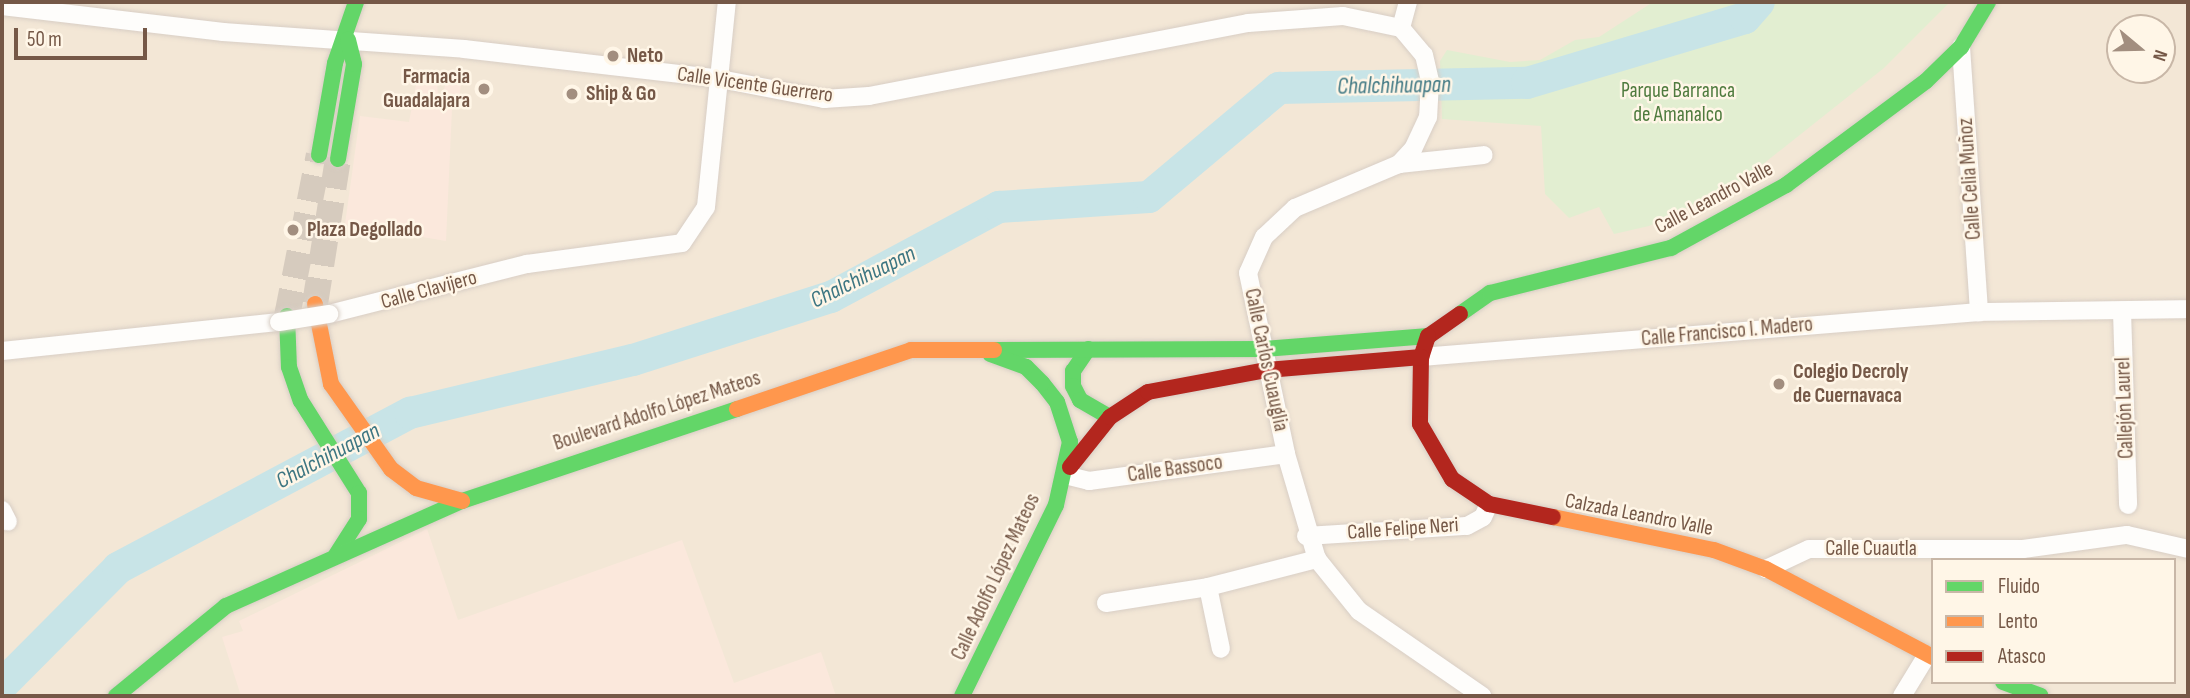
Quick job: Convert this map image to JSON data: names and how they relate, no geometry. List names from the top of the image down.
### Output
{
  "streets": {
    "street": [
      "Calle Vicente Guerrero",
      "Calle Celia Muñoz",
      "Calle Leandro Valle",
      "Calle Clavijero",
      "Calle Francisco I. Madero",
      "Calle Carlos Cuauglia",
      "Callejón Laurel",
      "Boulevard Adolfo López Mateos",
      "Calle Bassoco",
      "Calzada Leandro Valle",
      "Calle Felipe Neri",
      "Calle Cuautla",
      "Calle Adolfo López Mateos"
    ]
  },
  "crossings": [
    ["Calle Vicente Guerrero", "Calle Clavijero"],
    ["Calle Vicente Guerrero", "Calle Carlos Cuauglia"],
    ["Calle Celia Muñoz", "Calle Leandro Valle"],
    ["Calle Celia Muñoz", "Calle Francisco I. Madero"],
    ["Calle Francisco I. Madero", "Calle Carlos Cuauglia"],
    ["Calle Francisco I. Madero", "Callejón Laurel"],
    ["Calle Francisco I. Madero", "Calzada Leandro Valle"],
    ["Calle Francisco I. Madero", "Calle Adolfo López Mateos"],
    ["Calle Carlos Cuauglia", "Boulevard Adolfo López Mateos"],
    ["Calle Carlos Cuauglia", "Calle Bassoco"],
    ["Calle Carlos Cuauglia", "Calle Felipe Neri"],
    ["Calle Carlos Cuauglia", "Calle Adolfo López Mateos"],
    ["Boulevard Adolfo López Mateos", "Calle Adolfo López Mateos"],
    ["Calle Bassoco", "Calle Adolfo López Mateos"],
    ["Calzada Leandro Valle", "Calle Felipe Neri"],
    ["Calzada Leandro Valle", "Calle Cuautla"]
  ],
  "water": ["Chalchihuapan"],
  "parks": ["Parque Barranca de Amanalco"],
  "places": [
    "Neto",
    "Farmacia Guadalajara",
    "Ship & Go",
    "Plaza Degollado",
    "Colegio Decroly de Cuernavaca"
  ],
  "legend": ["Fluido", "Lento", "Atasco"],
  "scale_bar": "50 m",
  "north": "right"
}
